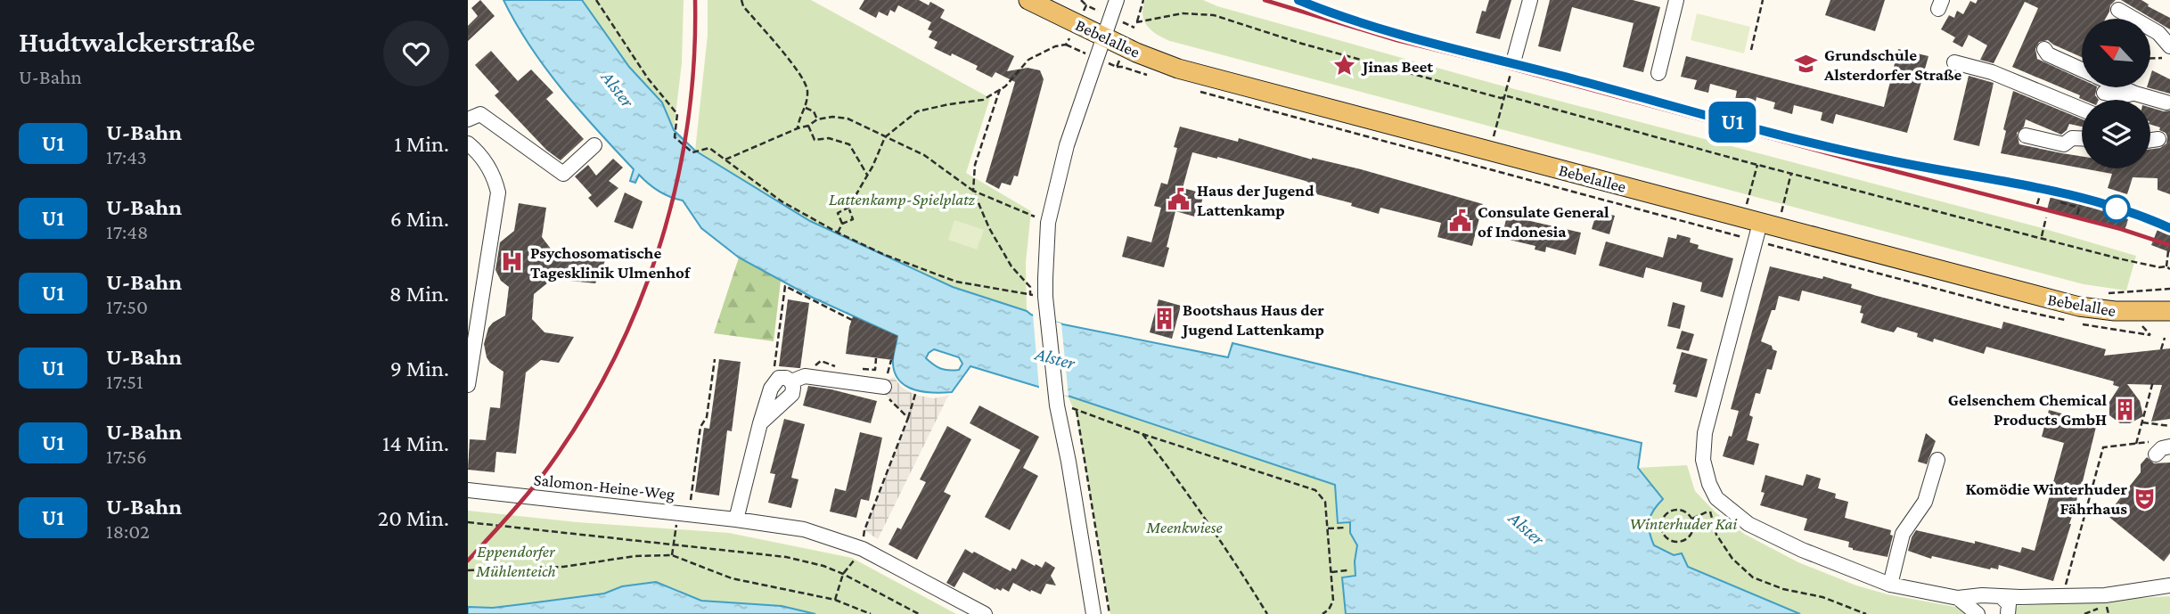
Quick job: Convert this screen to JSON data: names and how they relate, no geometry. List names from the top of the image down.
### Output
{
  "streets": {
    "main road": ["Bebelallee"],
    "street": ["Salomon-Heine-Weg"]
  },
  "water": ["Alster"],
  "parks": [
    "Lattenkamp-Spielplatz",
    "Winterhuder Kai",
    "Meenkwiese",
    "Eppendorfer Mühlenteich"
  ],
  "places": {
    "school or university": ["Grundschule Alsterdorfer Straße"],
    "place": ["Jinas Beet"],
    "public building": ["Haus der Jugend Lattenkamp", "Consulate General of Indonesia"],
    "hospital": ["Psychosomatische Tagesklinik Ulmenhof"],
    "building": ["Bootshaus Haus der Jugend Lattenkamp", "Gelsenchem Chemical Products GmbH"],
    "theatre": ["Komödie Winterhuder Fährhaus"]
  },
  "lines": ["metro line U1"],
  "north": "top left",
  "page": {
    "heading": ["Hudtwalckerstraße", "U-Bahn"],
    "on_map": "U1",
    "list": [
      {
        "mark": "U1",
        "name": "U-Bahn",
        "note": "17:43",
        "value": "1 Min."
      },
      {
        "mark": "U1",
        "name": "U-Bahn",
        "note": "17:48",
        "value": "6 Min."
      },
      {
        "mark": "U1",
        "name": "U-Bahn",
        "note": "17:50",
        "value": "8 Min."
      },
      {
        "mark": "U1",
        "name": "U-Bahn",
        "note": "17:51",
        "value": "9 Min."
      },
      {
        "mark": "U1",
        "name": "U-Bahn",
        "note": "17:56",
        "value": "14 Min."
      },
      {
        "mark": "U1",
        "name": "U-Bahn",
        "note": "18:02",
        "value": "20 Min."
      }
    ]
  }
}
